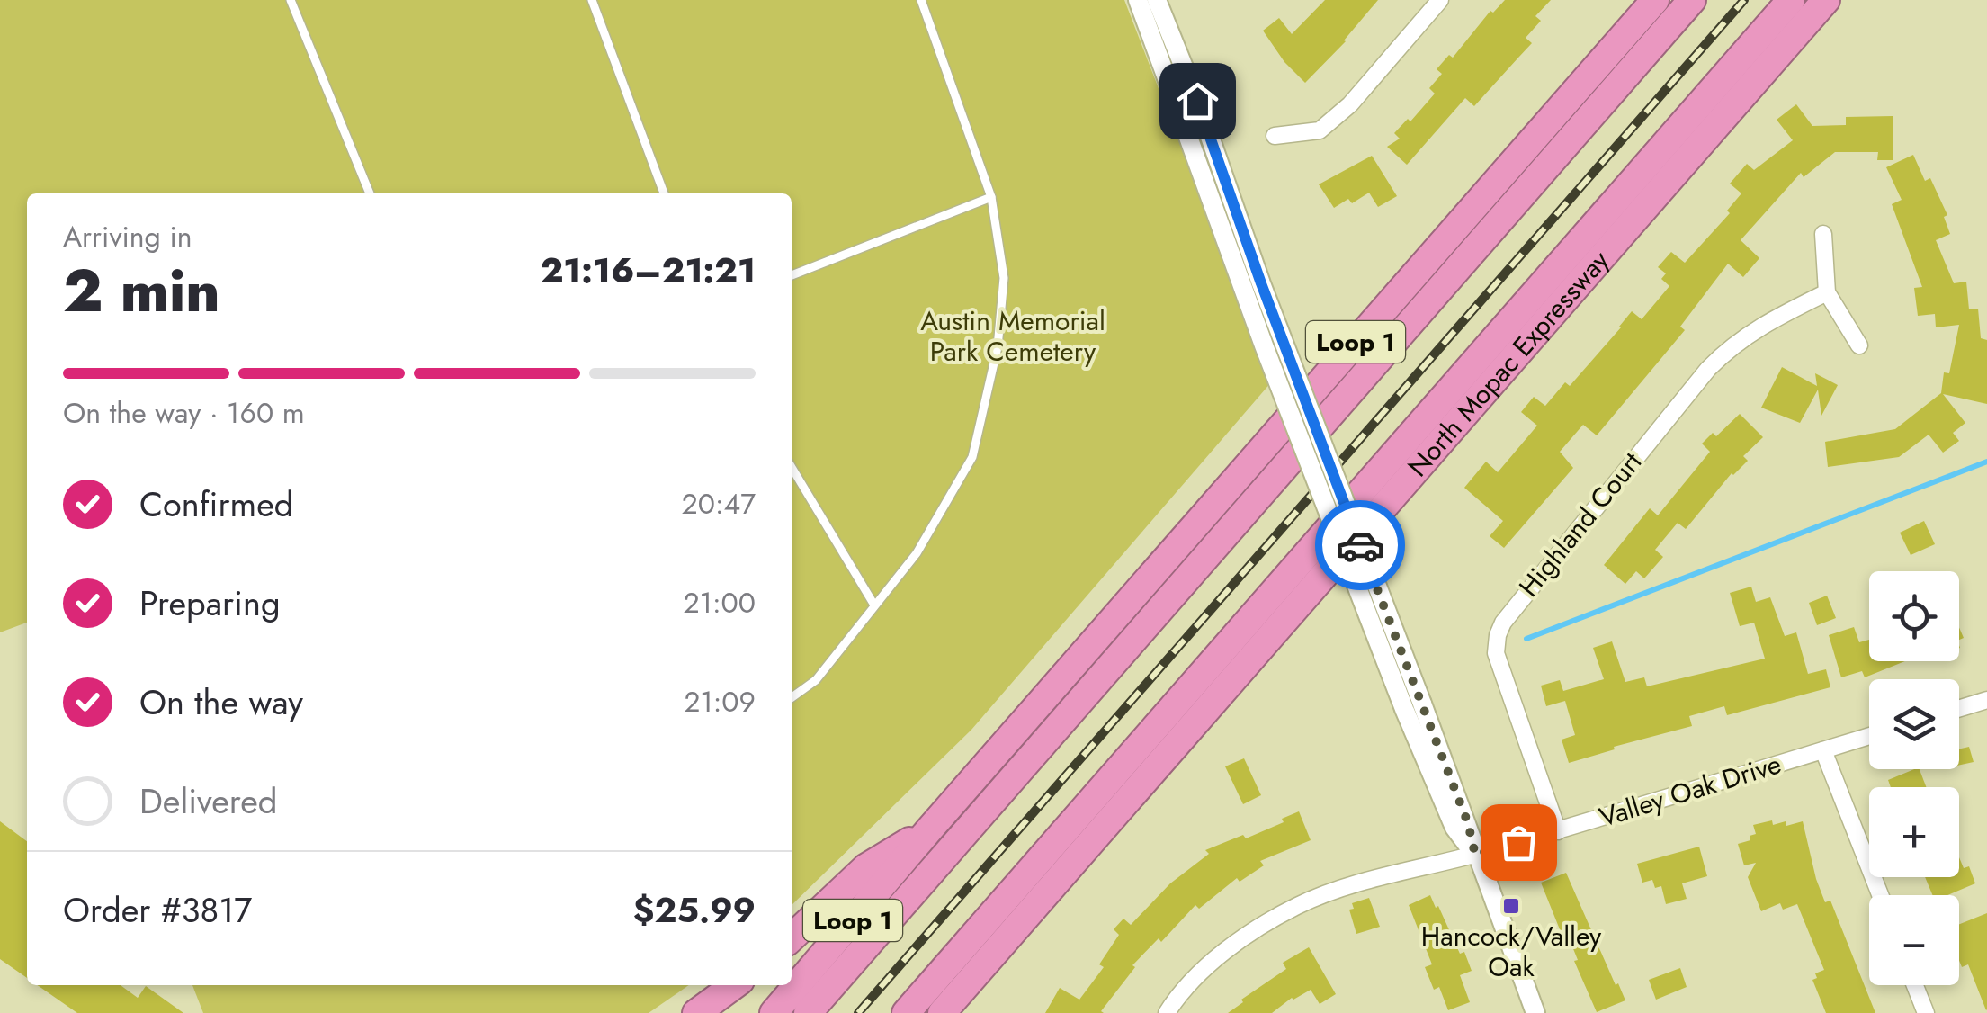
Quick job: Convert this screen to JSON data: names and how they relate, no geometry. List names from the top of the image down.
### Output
{
  "streets": {
    "highway": ["Loop 1", "North Mopac Expressway"],
    "street": ["Highland Court", "Valley Oak Drive"]
  },
  "crossings": [
    ["Highland Court", "Valley Oak Drive"]
  ],
  "parks": ["Austin Memorial Park Cemetery"],
  "places": {
    "transit": ["Hancock/Valley Oak"]
  },
  "page": {
    "heading": ["2 min", "Arriving in", "21:16–21:21"],
    "panel": ["Order #3817", "$25.99"],
    "bar": "On the way · 160 m",
    "list": [
      ["Confirmed", "20:47"],
      ["Preparing", "21:00"],
      ["On the way", "21:09"],
      "Delivered"
    ],
    "map_buttons": ["+", "−"]
  }
}
